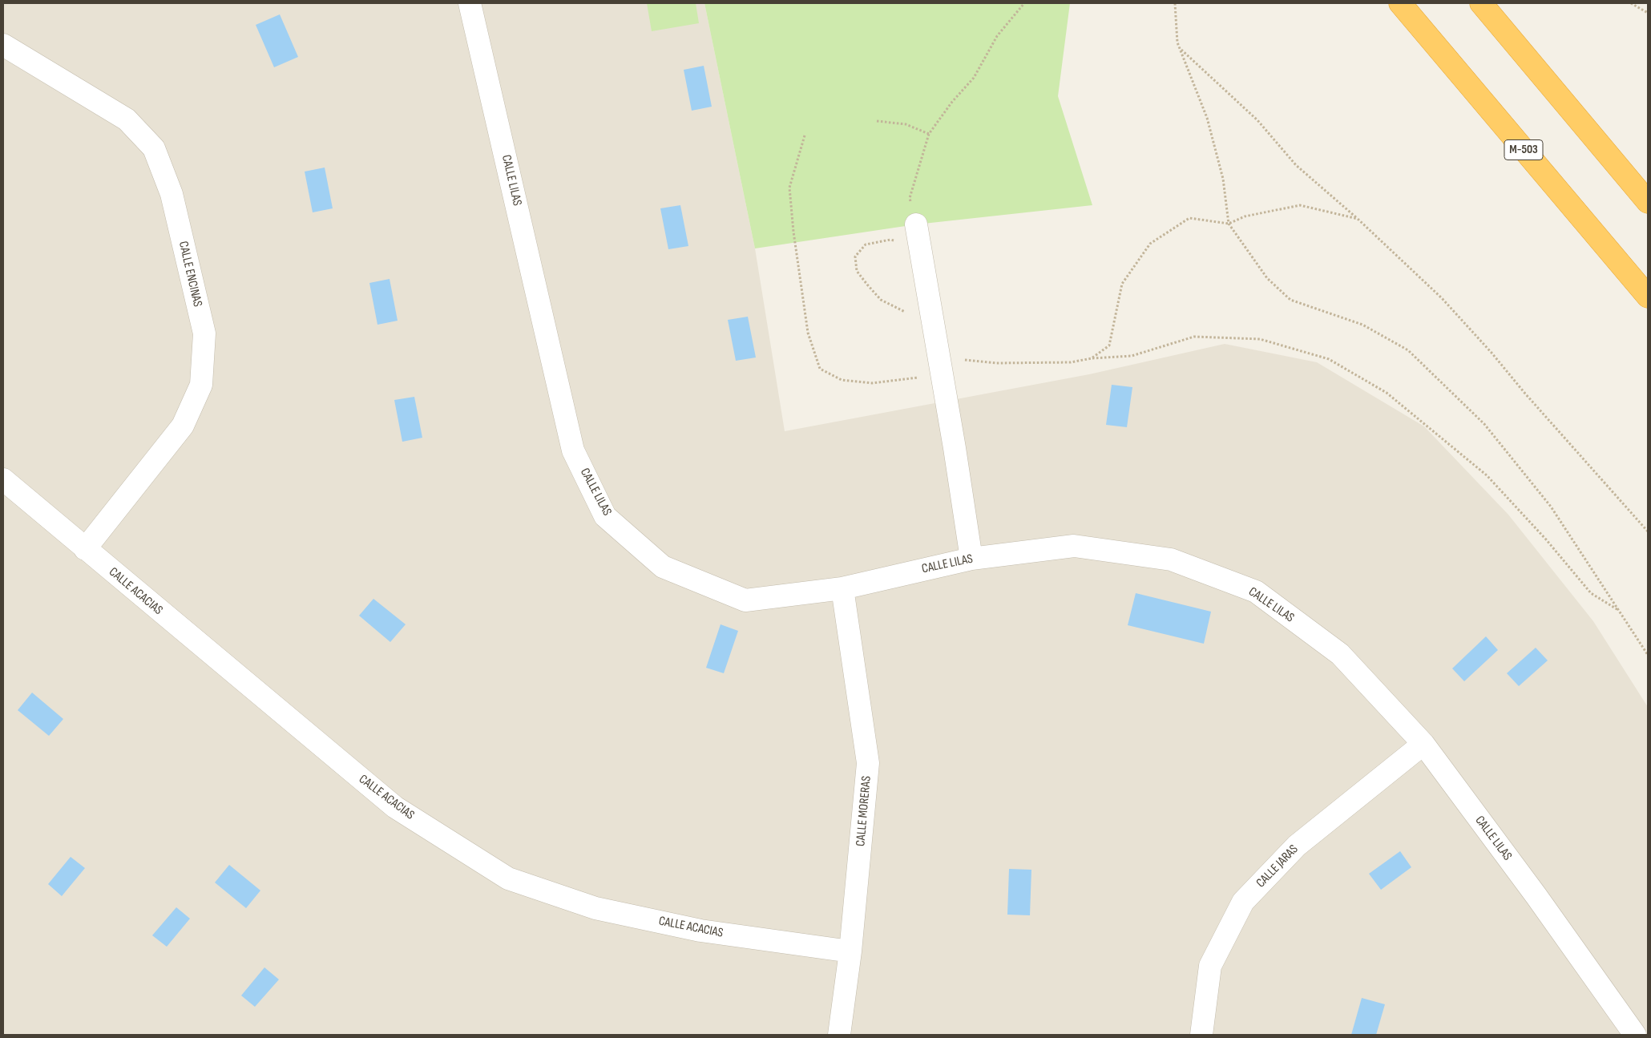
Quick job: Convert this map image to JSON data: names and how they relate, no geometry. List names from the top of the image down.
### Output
{
  "streets": {
    "highway": ["M-503"],
    "street": [
      "CALLE LILAS",
      "CALLE ENCINAS",
      "CALLE ACACIAS",
      "CALLE MORERAS",
      "CALLE JARAS"
    ]
  },
  "crossings": [
    ["CALLE LILAS", "CALLE MORERAS"],
    ["CALLE LILAS", "CALLE JARAS"],
    ["CALLE ENCINAS", "CALLE ACACIAS"],
    ["CALLE ACACIAS", "CALLE MORERAS"]
  ]
}
